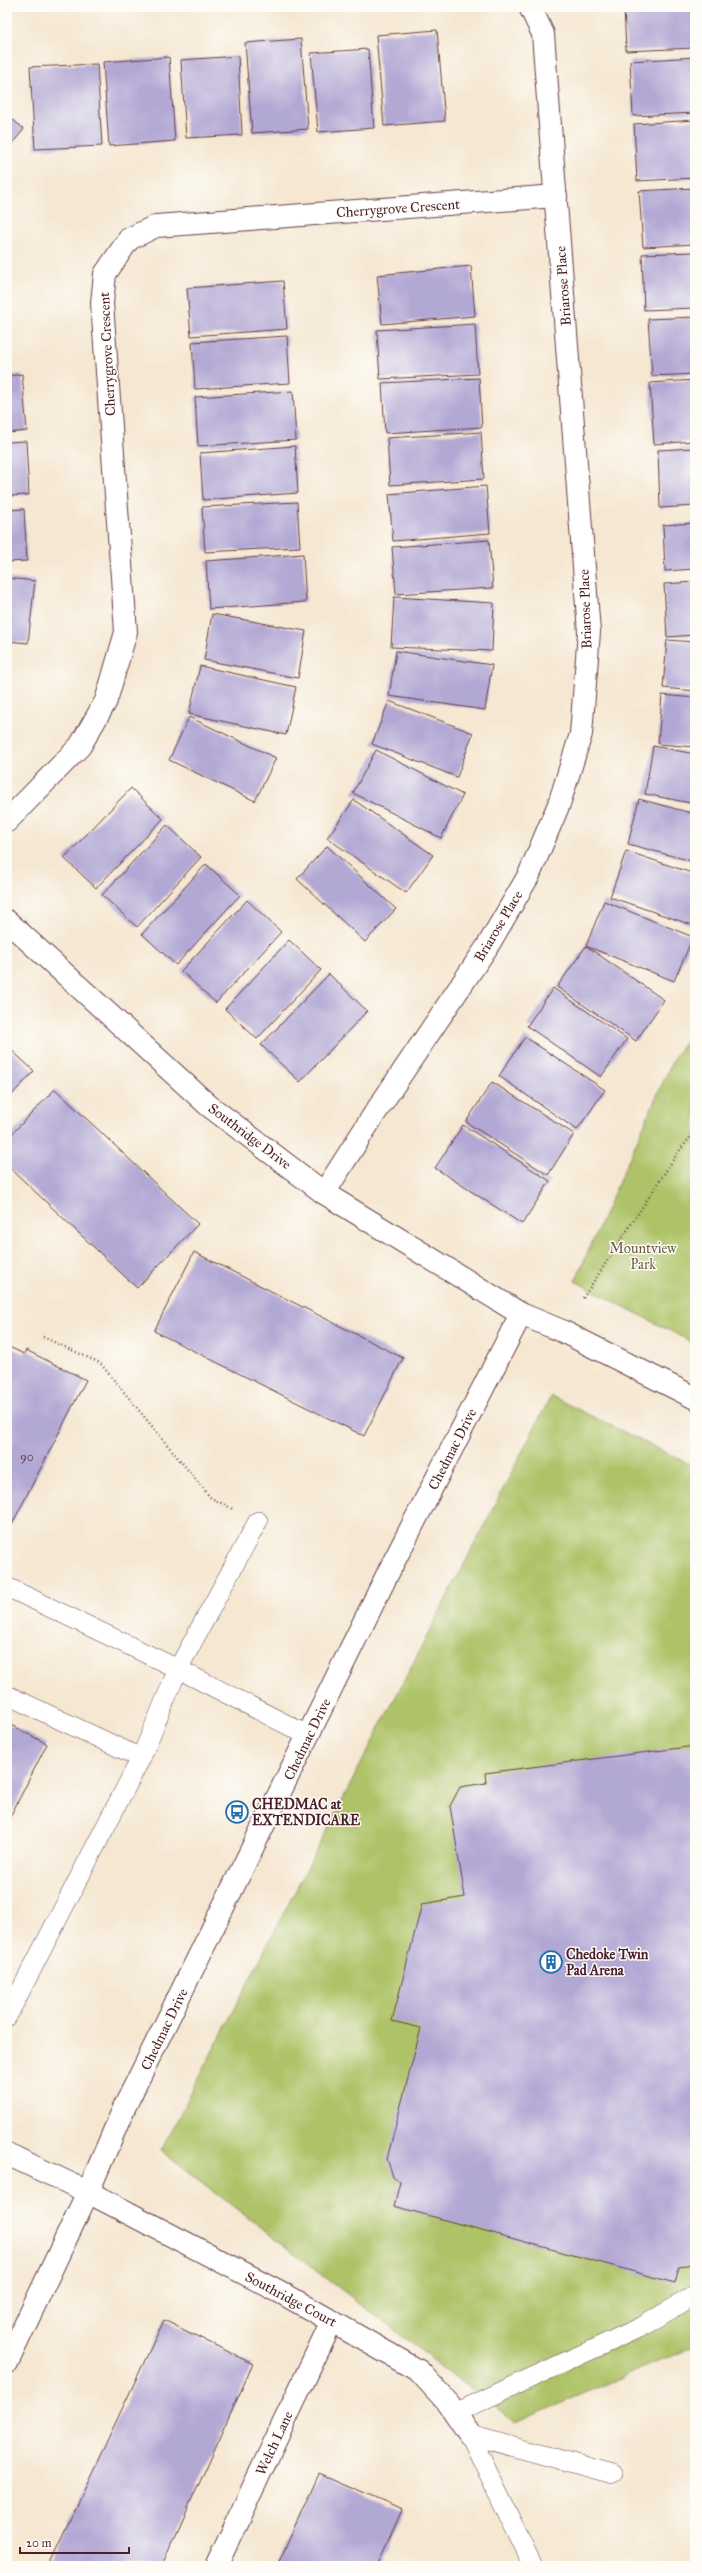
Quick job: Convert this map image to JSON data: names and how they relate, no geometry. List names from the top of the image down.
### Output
{
  "streets": {
    "street": [
      "Cherrygrove Crescent",
      "Briarose Place",
      "Southridge Drive",
      "Chedmac Drive",
      "Southridge Court",
      "Welch Lane"
    ]
  },
  "crossings": [
    ["Cherrygrove Crescent", "Briarose Place"],
    ["Briarose Place", "Southridge Drive"],
    ["Southridge Drive", "Chedmac Drive"],
    ["Chedmac Drive", "Southridge Court"],
    ["Southridge Court", "Welch Lane"]
  ],
  "parks": ["Mountview Park"],
  "places": {
    "bus stop": ["CHEDMAC at EXTENDICARE"],
    "building": ["Chedoke Twin Pad Arena"]
  },
  "house_numbers": ["90"],
  "scale_bar": "20 m"
}
